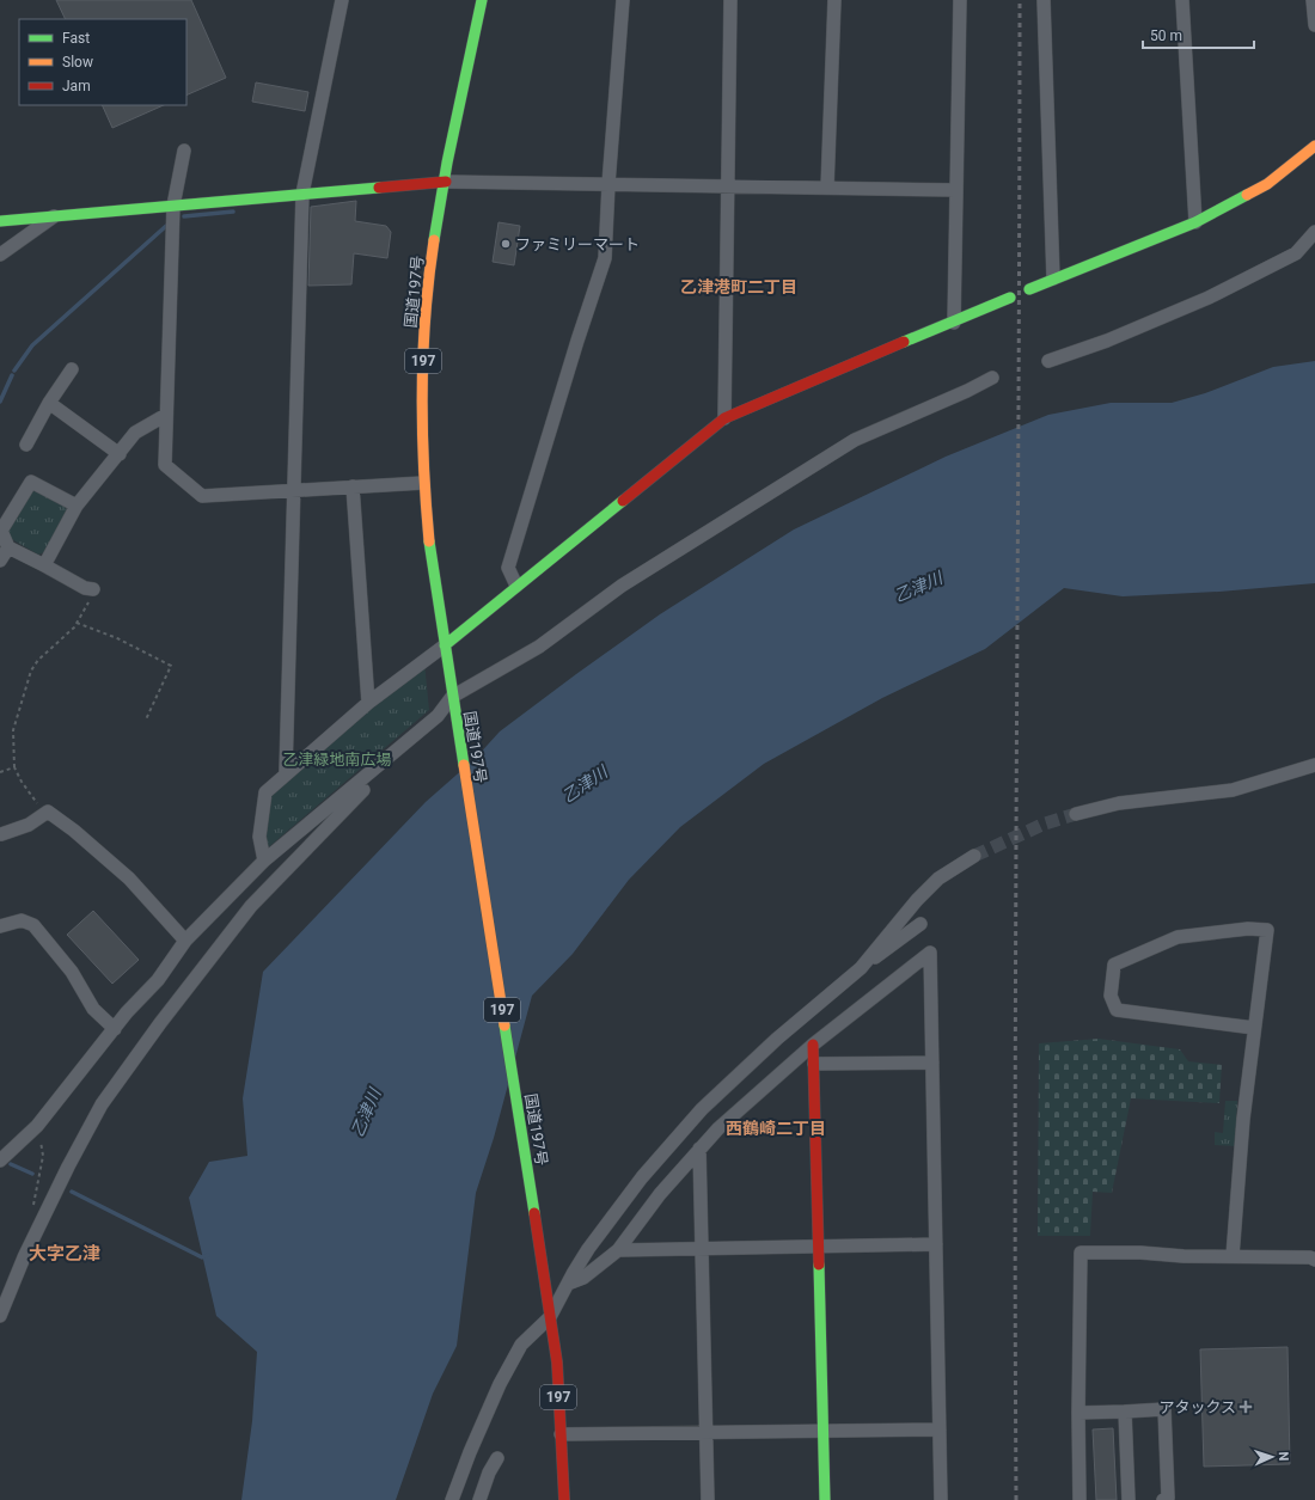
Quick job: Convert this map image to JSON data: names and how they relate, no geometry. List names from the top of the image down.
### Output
{
  "streets": {
    "main road": ["国道197号", "197"]
  },
  "districts": ["乙津港町二丁目", "西鶴崎二丁目", "大字乙津"],
  "water": ["乙津川"],
  "parks": ["乙津緑地南広場"],
  "places": {
    "other": ["ファミリーマート"],
    "health": ["アタックス"]
  },
  "legend": ["Fast", "Slow", "Jam"],
  "scale_bar": "50 m",
  "north": "right"
}
